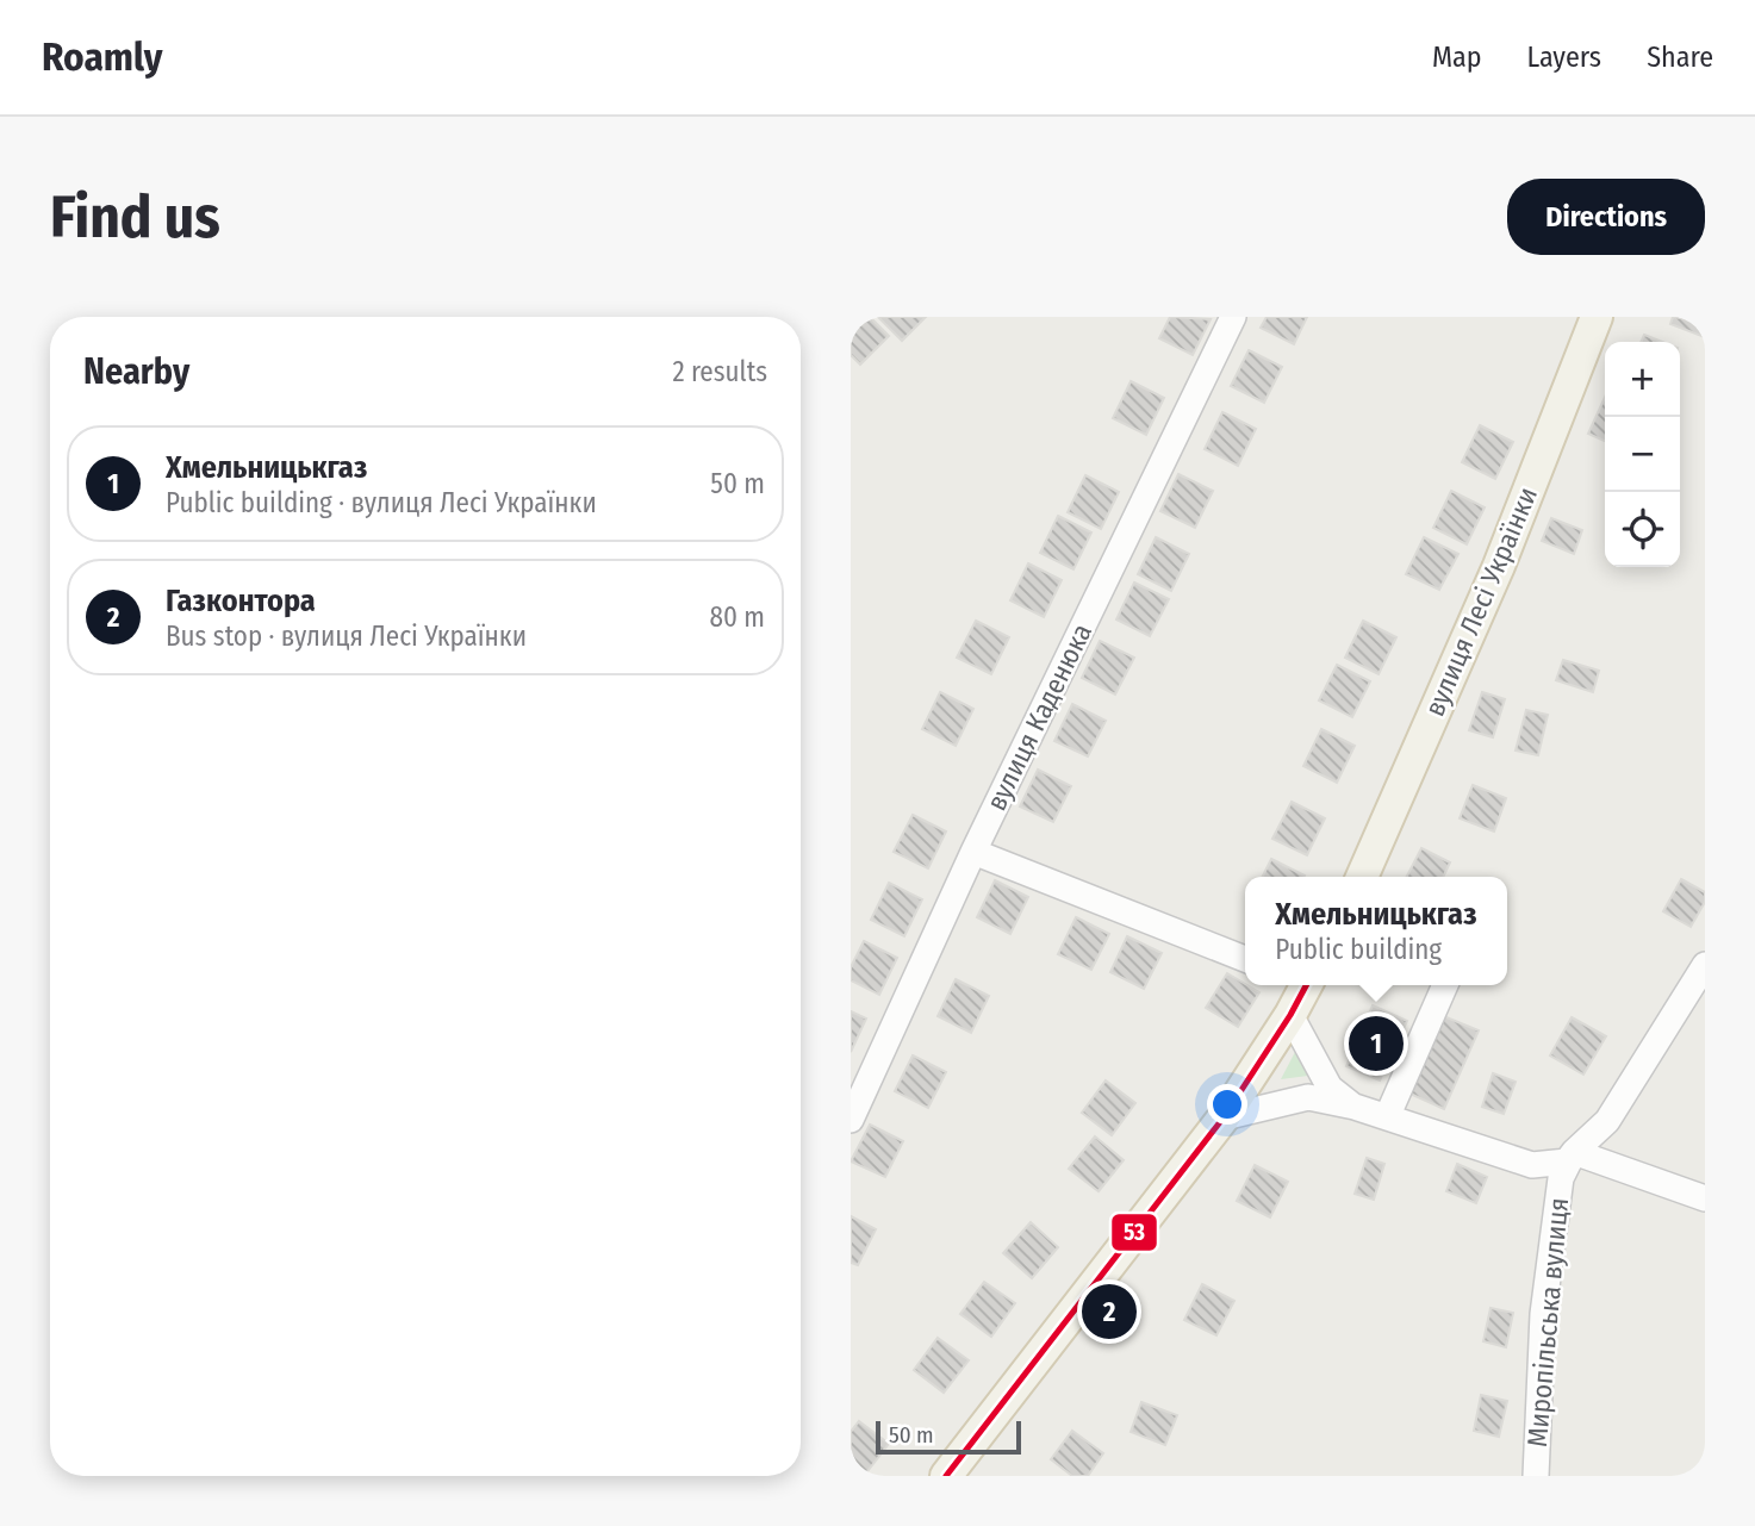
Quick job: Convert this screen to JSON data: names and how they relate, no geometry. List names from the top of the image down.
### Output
{
  "streets": {
    "main road": ["вулиця Лесі Українки"],
    "street": ["вулиця Каденюка", "Миропільська вулиця"]
  },
  "lines": ["transit line 53"],
  "scale_bar": "50 m",
  "page": {
    "header": "Roamly",
    "nav": ["Map", "Layers", "Share"],
    "buttons": "Directions",
    "title": "Find us",
    "heading": ["Nearby", "2 results"],
    "map_buttons": ["+", "−"],
    "list": [
      {
        "mark": "1",
        "name": "Хмельницькгаз",
        "note": "Public building · вулиця Лесі Українки",
        "value": "50 m"
      },
      {
        "mark": "2",
        "name": "Газконтора",
        "note": "Bus stop · вулиця Лесі Українки",
        "value": "80 m"
      }
    ],
    "popup": ["Хмельницькгаз", "Public building"],
    "pins": ["1", "2"],
    "scale": "50 m"
  }
}
